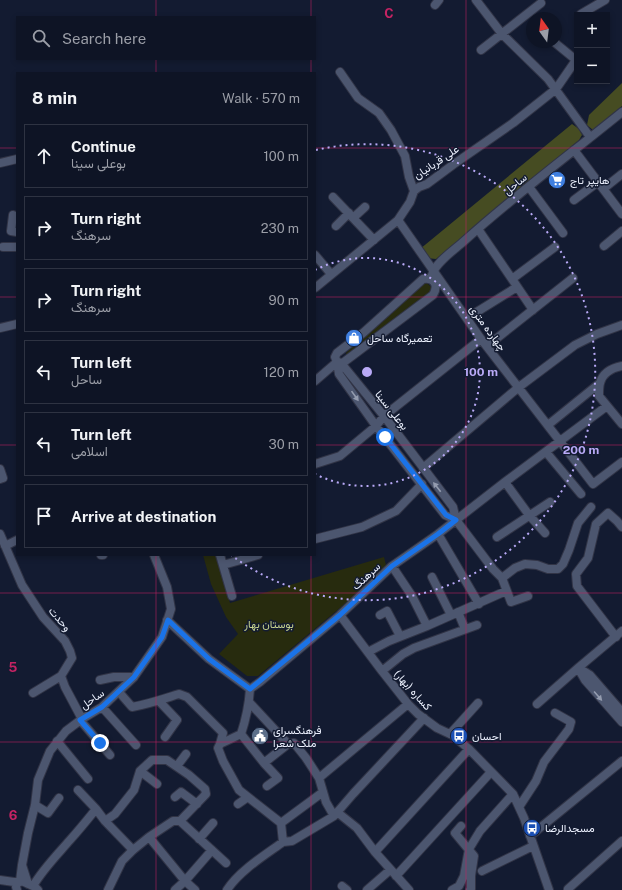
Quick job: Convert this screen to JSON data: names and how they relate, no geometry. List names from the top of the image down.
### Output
{
  "streets": {
    "street": [
      "علی قربانیان",
      "ساحل",
      "چهارده متری",
      "بوعلی سینا",
      "سرهنگ",
      "وحدت",
      "کساره (بهار)"
    ]
  },
  "crossings": [
    ["علی قربانیان", "چهارده متری"],
    ["ساحل", "چهارده متری"],
    ["چهارده متری", "سرهنگ"],
    ["بوعلی سینا", "سرهنگ"],
    ["سرهنگ", "کساره (بهار)"]
  ],
  "parks": ["بوستان بهار"],
  "places": {
    "supermarket": ["هایپر تاج"],
    "shop": ["تعمیرگاه ساحل"],
    "public building": ["فرهنگسرای ملک شعرا"],
    "bus stop": ["احسان", "مسجدالرضا"]
  },
  "north": "top",
  "page": {
    "map_buttons": ["+", "−"],
    "search": "Search here",
    "heading": ["8 min", "Walk · 570 m"],
    "list": [
      ["Continue", "بوعلی سینا", "100 m"],
      ["Turn right", "سرهنگ", "230 m"],
      ["Turn right", "سرهنگ", "90 m"],
      ["Turn left", "ساحل", "120 m"],
      ["Turn left", "اسلامی", "30 m"],
      "Arrive at destination"
    ]
  },
  "grid": {
    "columns": ["C"],
    "rows": ["5", "6"]
  },
  "rings": ["100 m", "200 m"]
}
